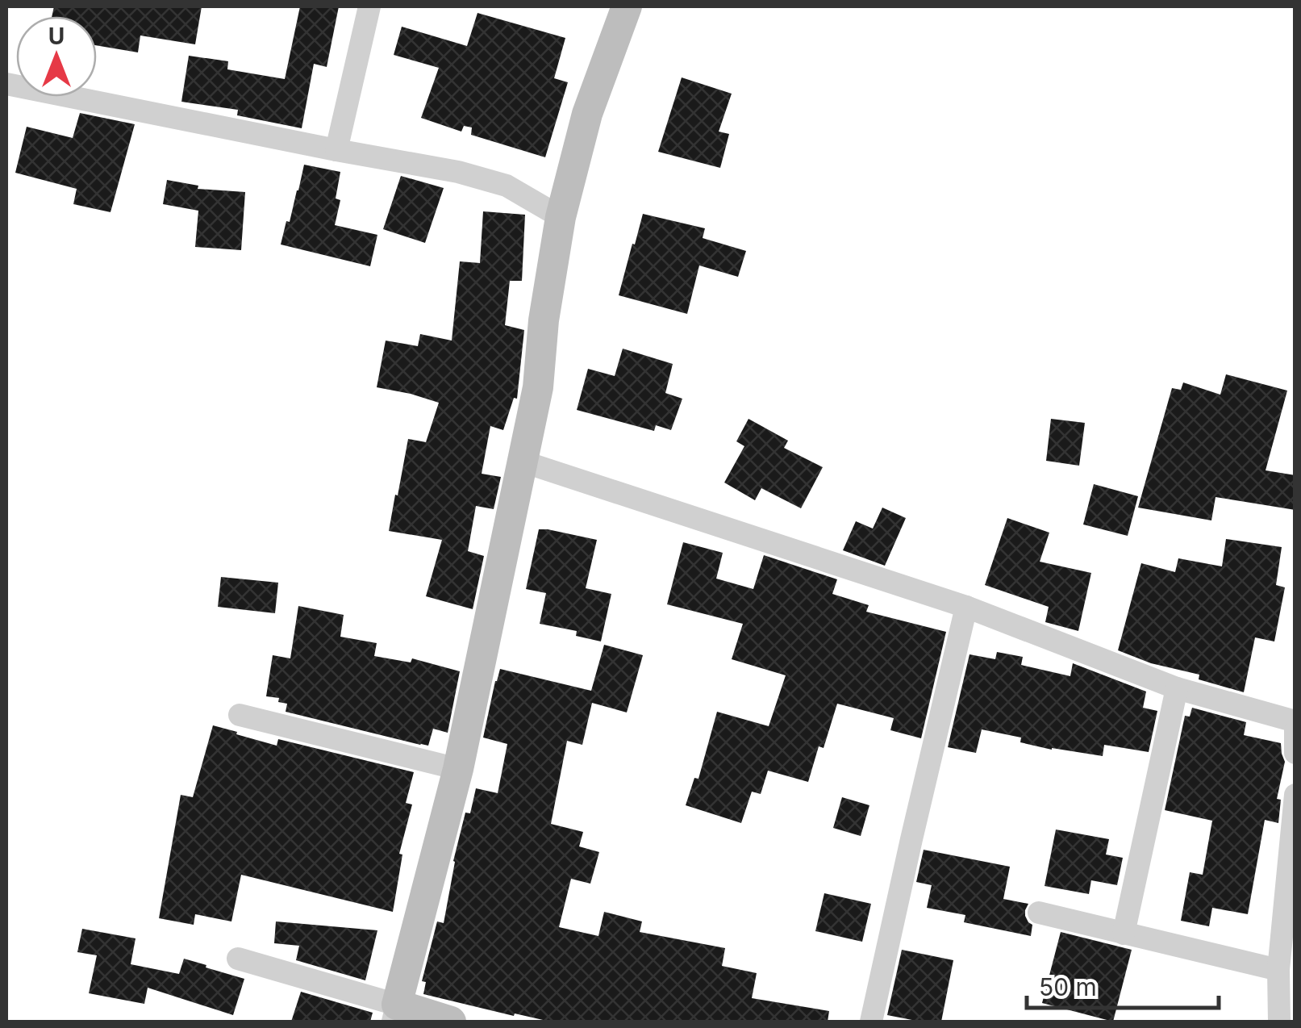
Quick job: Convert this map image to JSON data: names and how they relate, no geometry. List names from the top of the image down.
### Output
{
  "scale_bar": "50 m",
  "north": "top"
}
